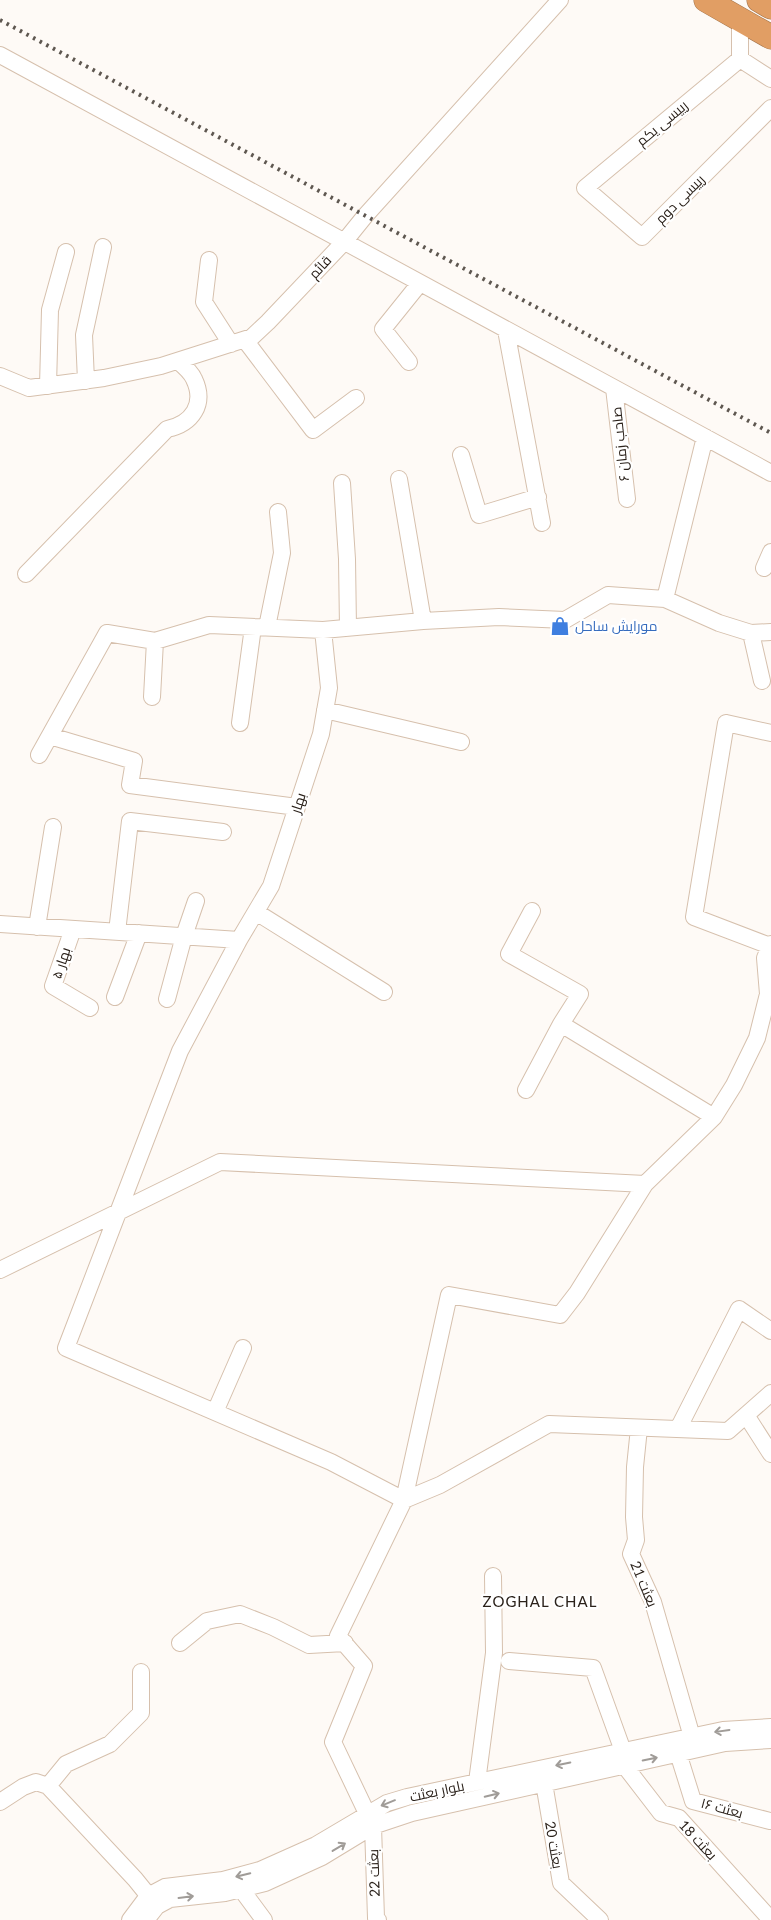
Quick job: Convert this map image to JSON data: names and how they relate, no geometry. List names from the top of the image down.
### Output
{
  "streets": {
    "street": [
      "رییسی یکم",
      "رییسی دوم",
      "قائم",
      "صاحب زمان ۶",
      "بهار",
      "بهار ۵",
      "بعثت 21",
      "بلوار بعثت",
      "بعثت ۱۶",
      "بعثت 18",
      "بعثت 20",
      "بعثت 22"
    ]
  },
  "crossings": [
    ["رییسی یکم", "رییسی دوم"],
    ["بعثت 21", "بلوار بعثت"],
    ["بلوار بعثت", "بعثت ۱۶"],
    ["بلوار بعثت", "بعثت 18"],
    ["بلوار بعثت", "بعثت 20"],
    ["بلوار بعثت", "بعثت 22"]
  ],
  "districts": ["ZOGHAL CHAL"],
  "places": {
    "shop": ["مورایش ساحل"]
  }
}
